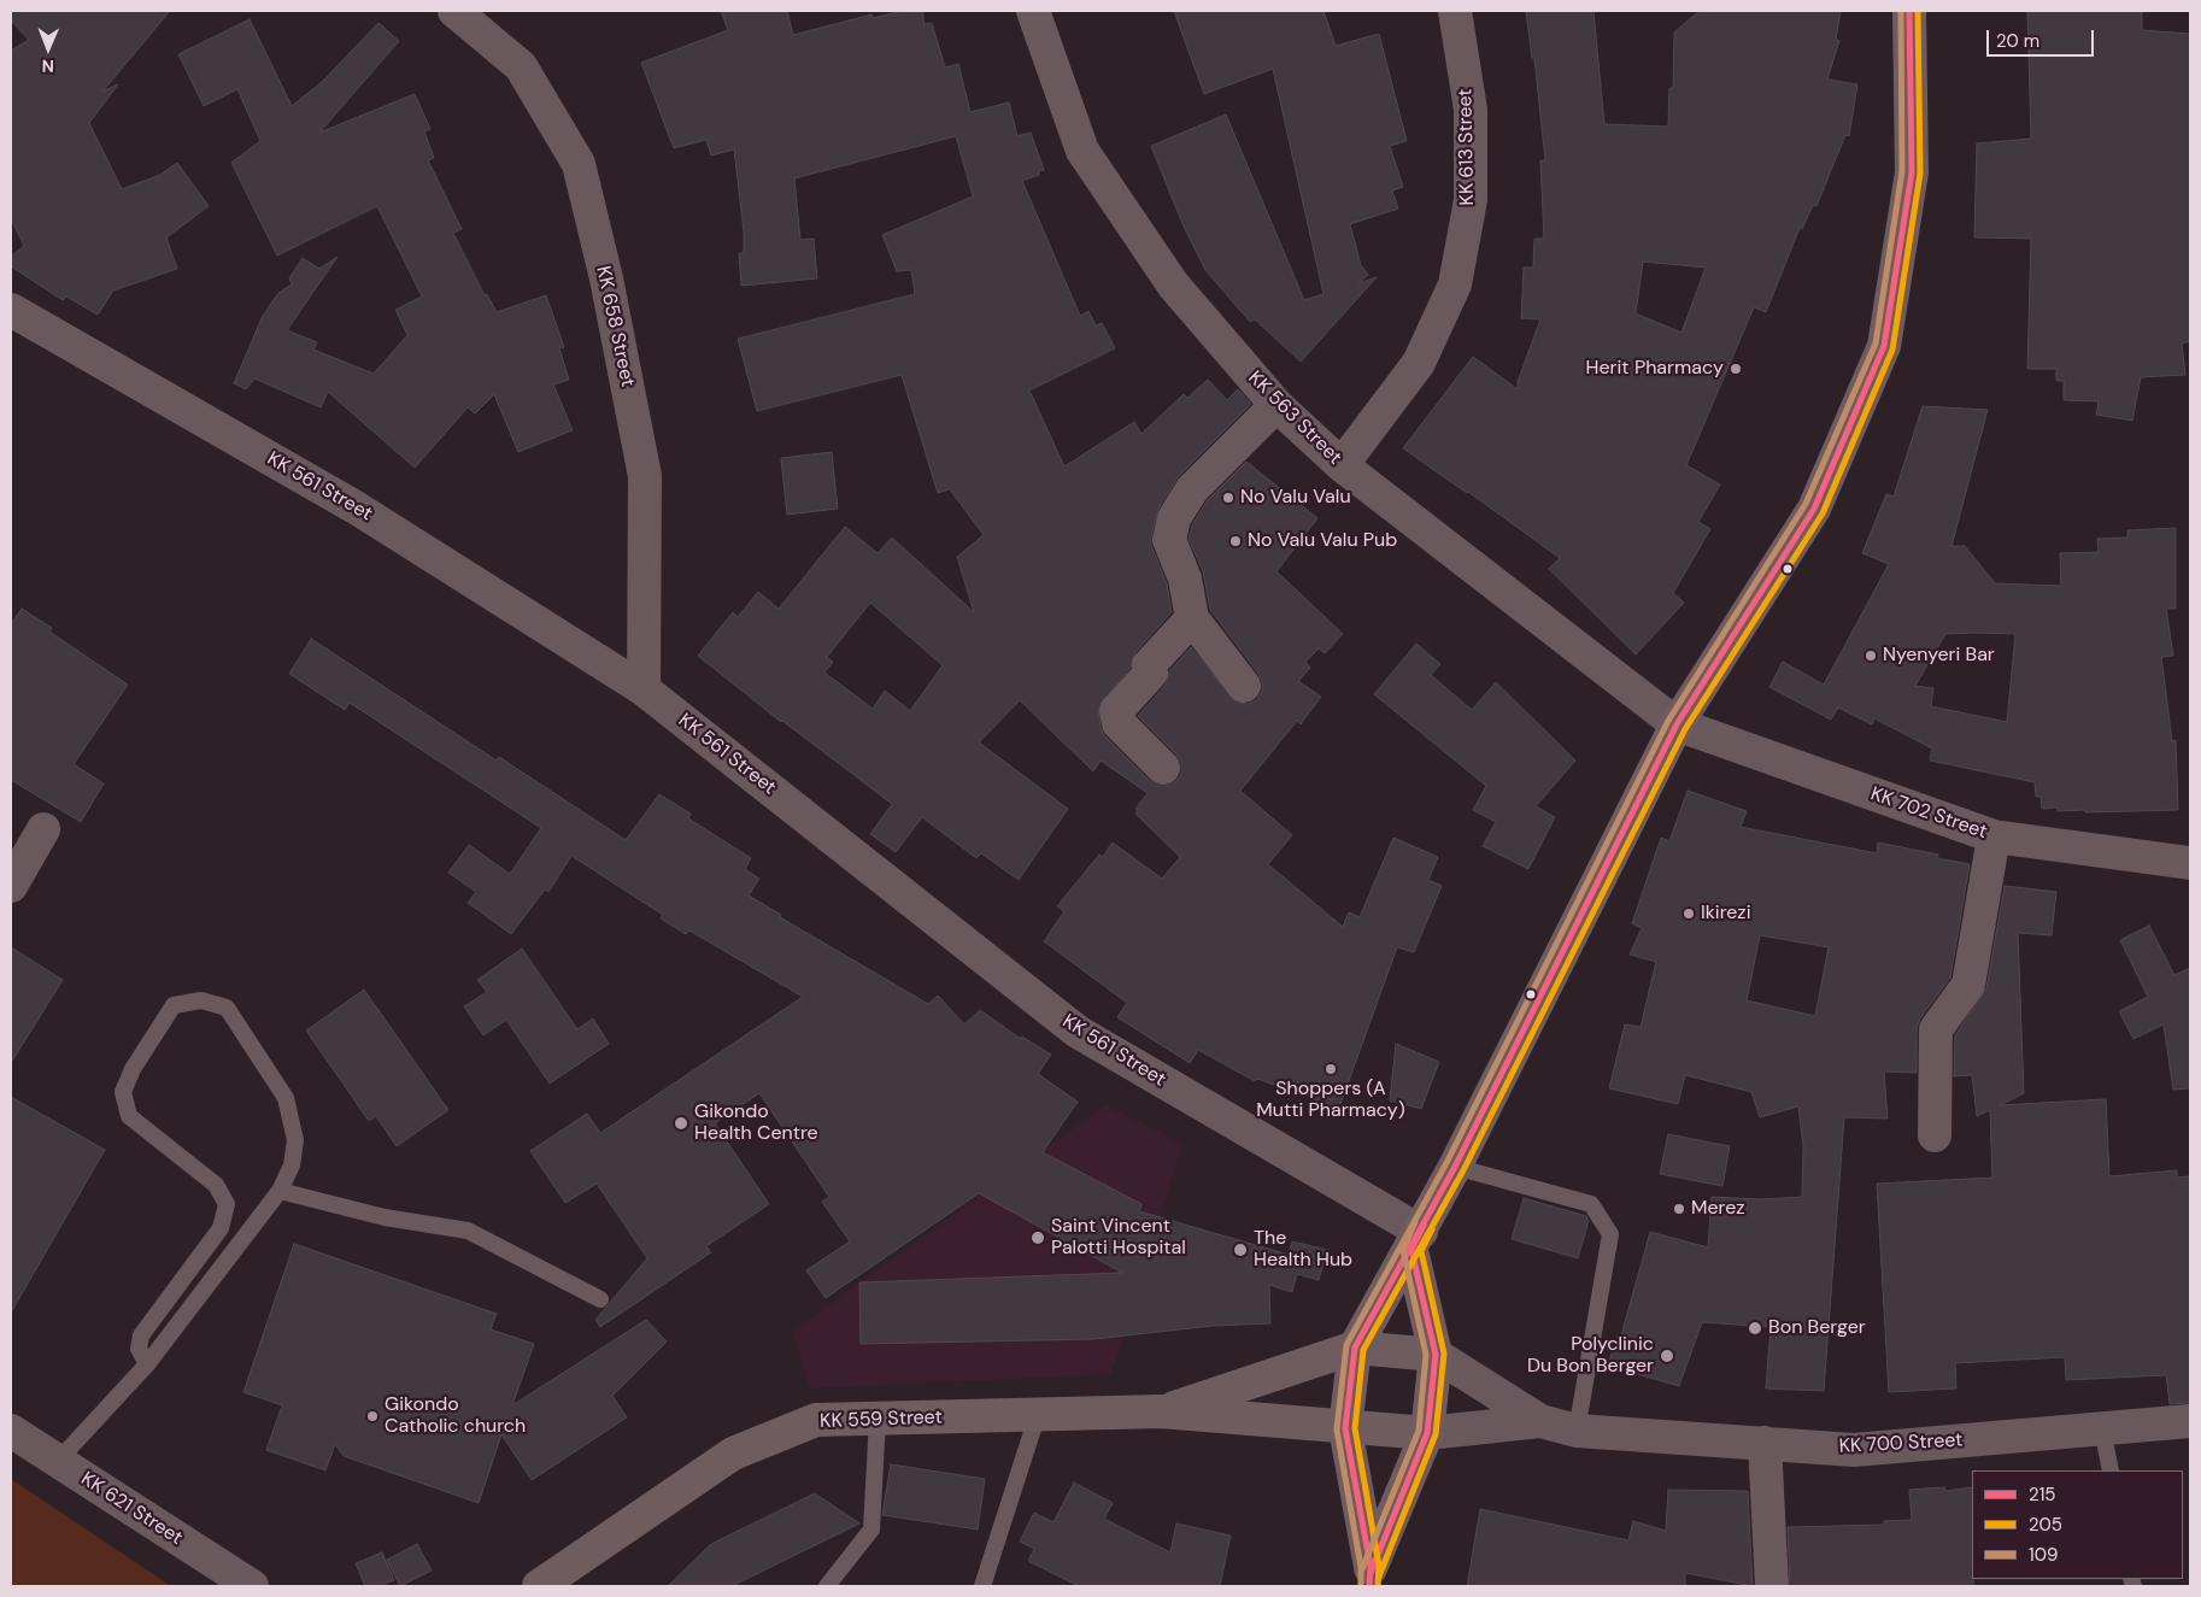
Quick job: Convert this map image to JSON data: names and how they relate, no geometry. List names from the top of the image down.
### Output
{
  "streets": {
    "main road": ["KK 559 Street"],
    "street": [
      "KK 613 Street",
      "KK 658 Street",
      "KK 563 Street",
      "KK 561 Street",
      "KK 702 Street",
      "KK 700 Street",
      "KK 621 Street"
    ]
  },
  "crossings": [
    ["KK 613 Street", "KK 563 Street"],
    ["KK 658 Street", "KK 561 Street"],
    ["KK 563 Street", "KK 702 Street"],
    ["KK 559 Street", "KK 700 Street"]
  ],
  "places": [
    "Herit Pharmacy",
    "No Valu Valu",
    "No Valu Valu Pub",
    "Nyenyeri Bar",
    "Ikirezi",
    "Shoppers (A Mutti Pharmacy)",
    "Gikondo Health Centre",
    "Merez",
    "Saint Vincent Palotti Hospital",
    "The Health Hub",
    "Bon Berger",
    "Polyclinic Du Bon Berger",
    "Gikondo Catholic church"
  ],
  "lines": ["transit line 215", "transit line 205", "transit line 109"],
  "legend": ["215", "205", "109"],
  "scale_bar": "20 m",
  "north": "bottom"
}
